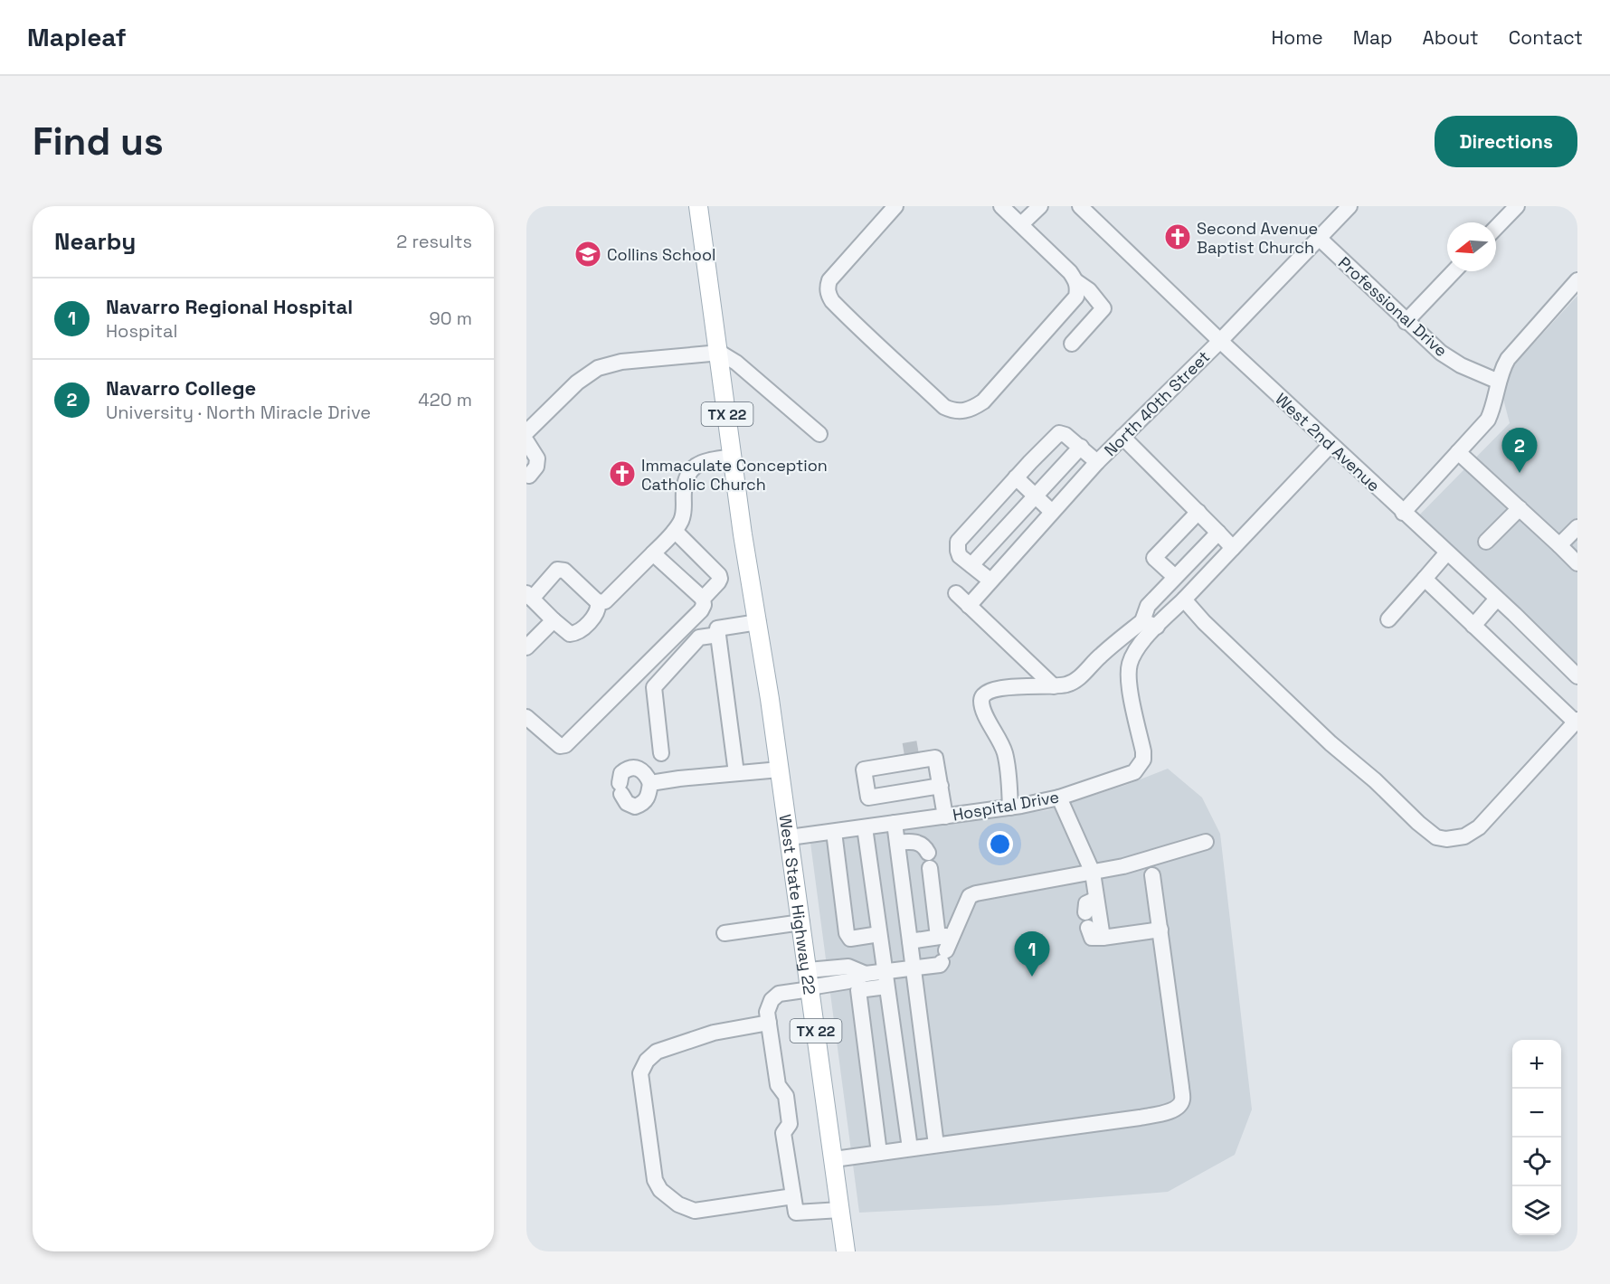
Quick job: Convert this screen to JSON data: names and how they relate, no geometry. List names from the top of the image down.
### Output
{
  "streets": {
    "main road": ["TX 22", "West State Highway 22"],
    "street": [
      "Professional Drive",
      "North 40th Street",
      "West 2nd Avenue",
      "Hospital Drive"
    ]
  },
  "crossings": [
    ["Professional Drive", "North 40th Street"],
    ["North 40th Street", "West 2nd Avenue"],
    ["TX 22", "West State Highway 22"],
    ["West 2nd Avenue", "Hospital Drive"],
    ["Hospital Drive", "West State Highway 22"]
  ],
  "places": {
    "church": ["Second Avenue Baptist Church", "Immaculate Conception Catholic Church"],
    "school or university": ["Collins School"]
  },
  "north": "left",
  "page": {
    "header": "Mapleaf",
    "nav": [
      "Home",
      "Map",
      "About",
      "Contact"
    ],
    "buttons": "Directions",
    "title": "Find us",
    "heading": ["Nearby", "2 results"],
    "list": [
      {
        "mark": "1",
        "name": "Navarro Regional Hospital",
        "note": "Hospital",
        "value": "90 m"
      },
      {
        "mark": "2",
        "name": "Navarro College",
        "note": "University · North Miracle Drive",
        "value": "420 m"
      }
    ],
    "pins": ["2", "1"],
    "map_buttons": ["+", "−"]
  }
}
